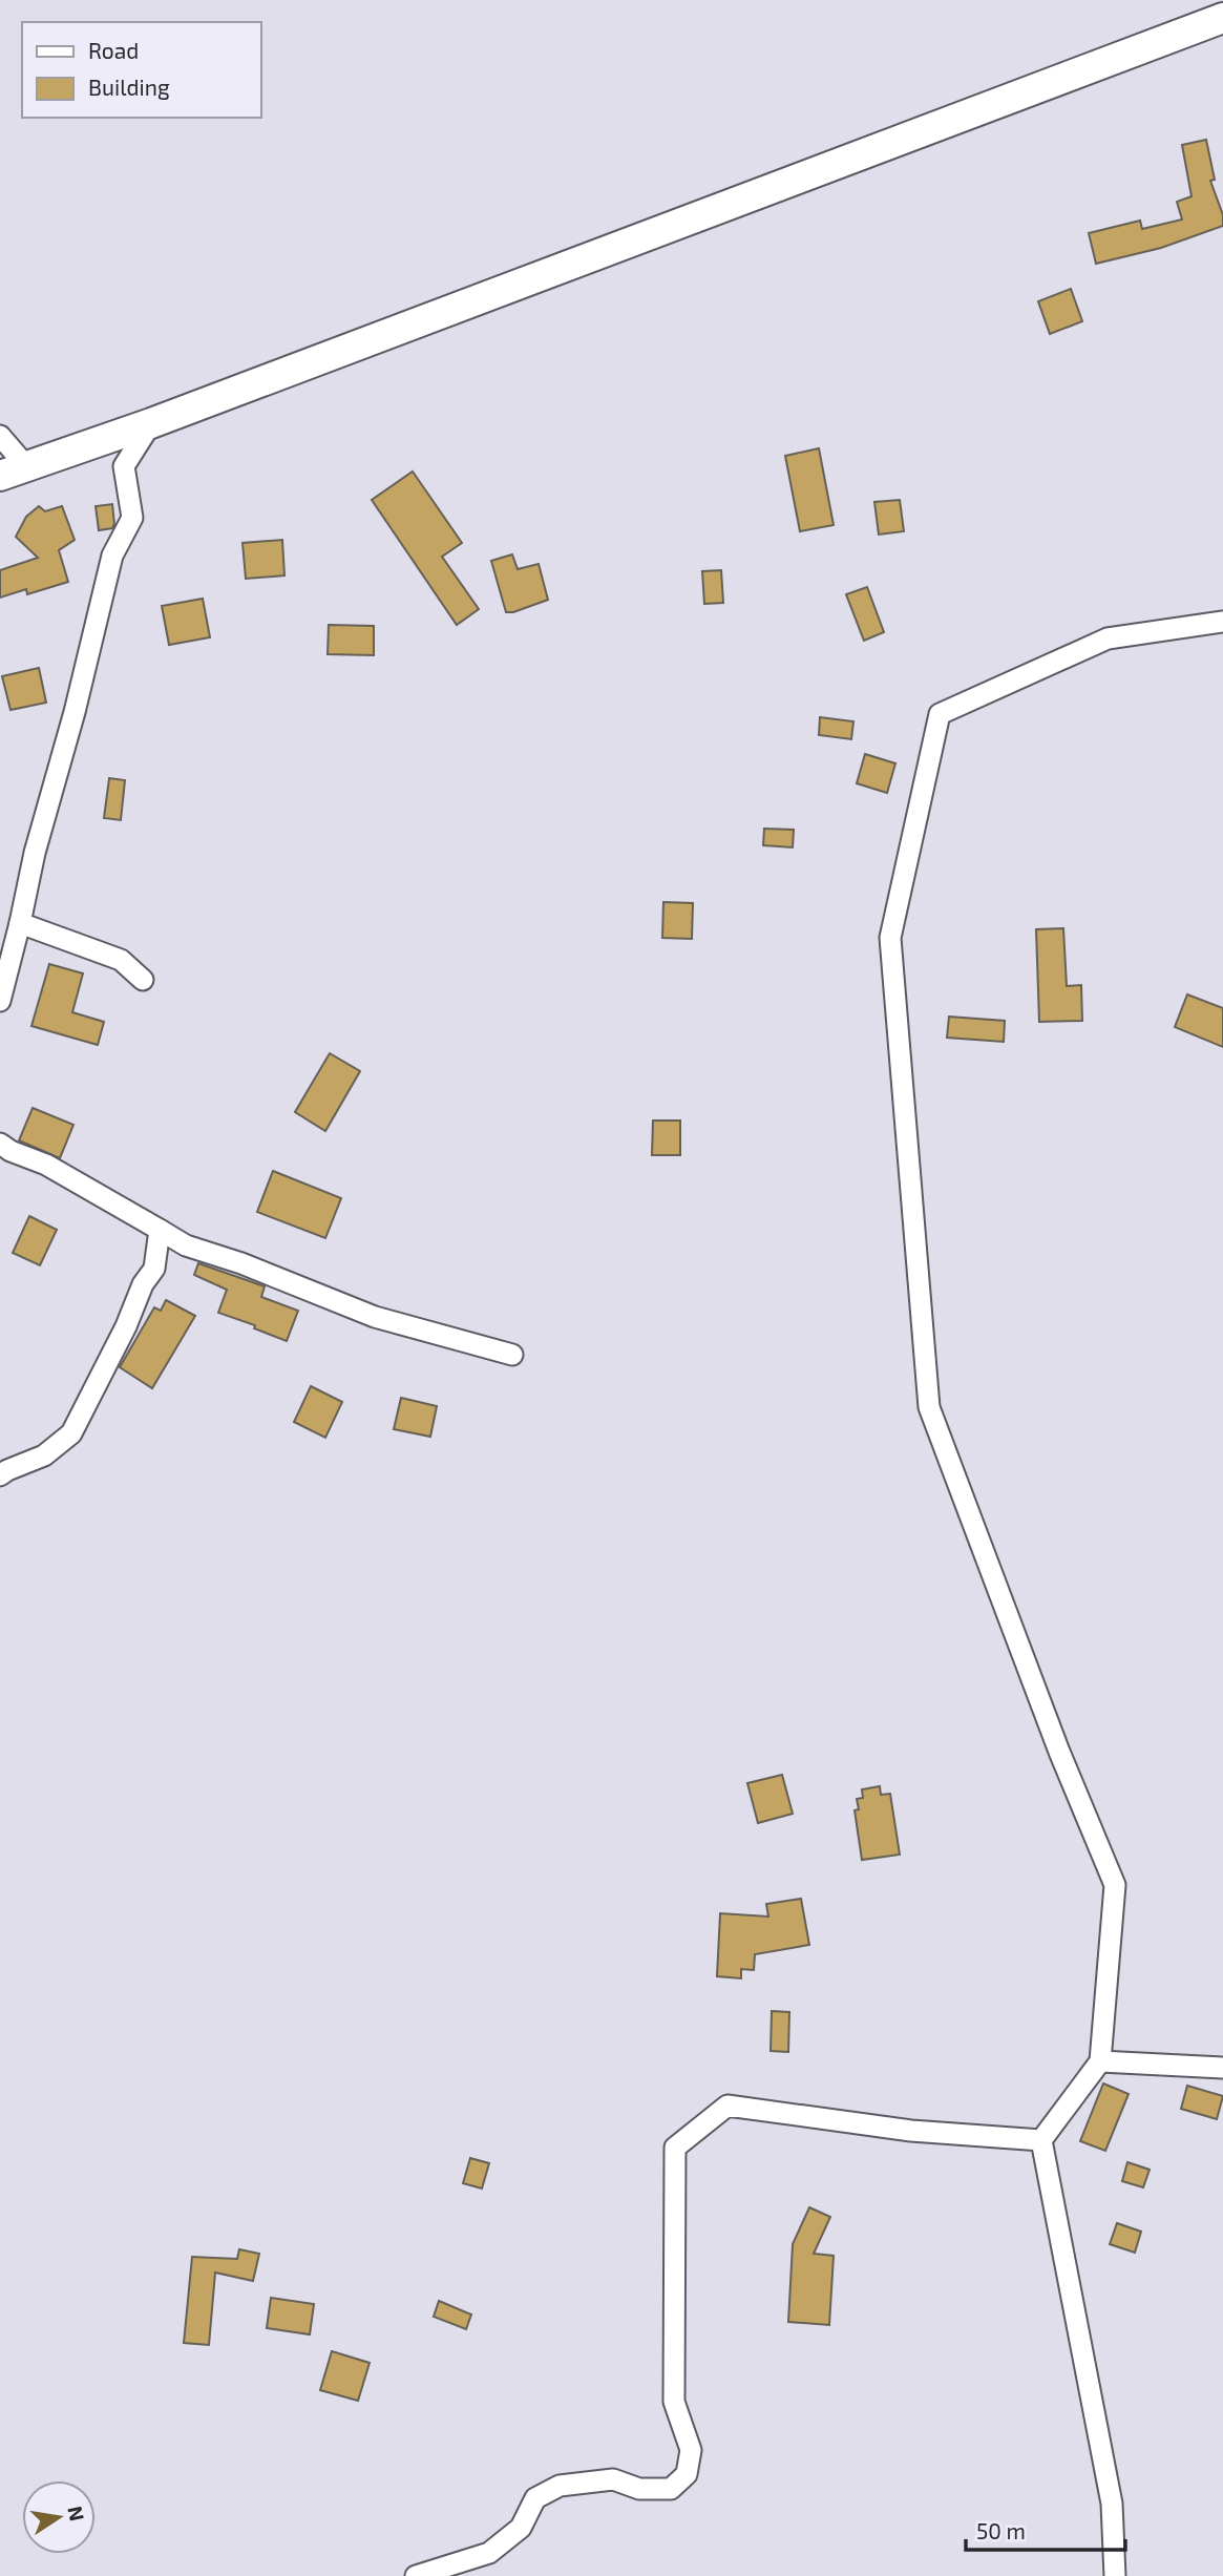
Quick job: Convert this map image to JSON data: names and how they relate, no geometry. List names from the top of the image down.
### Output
{
  "legend": ["Road", "Building"],
  "scale_bar": "50 m",
  "north": "right"
}
